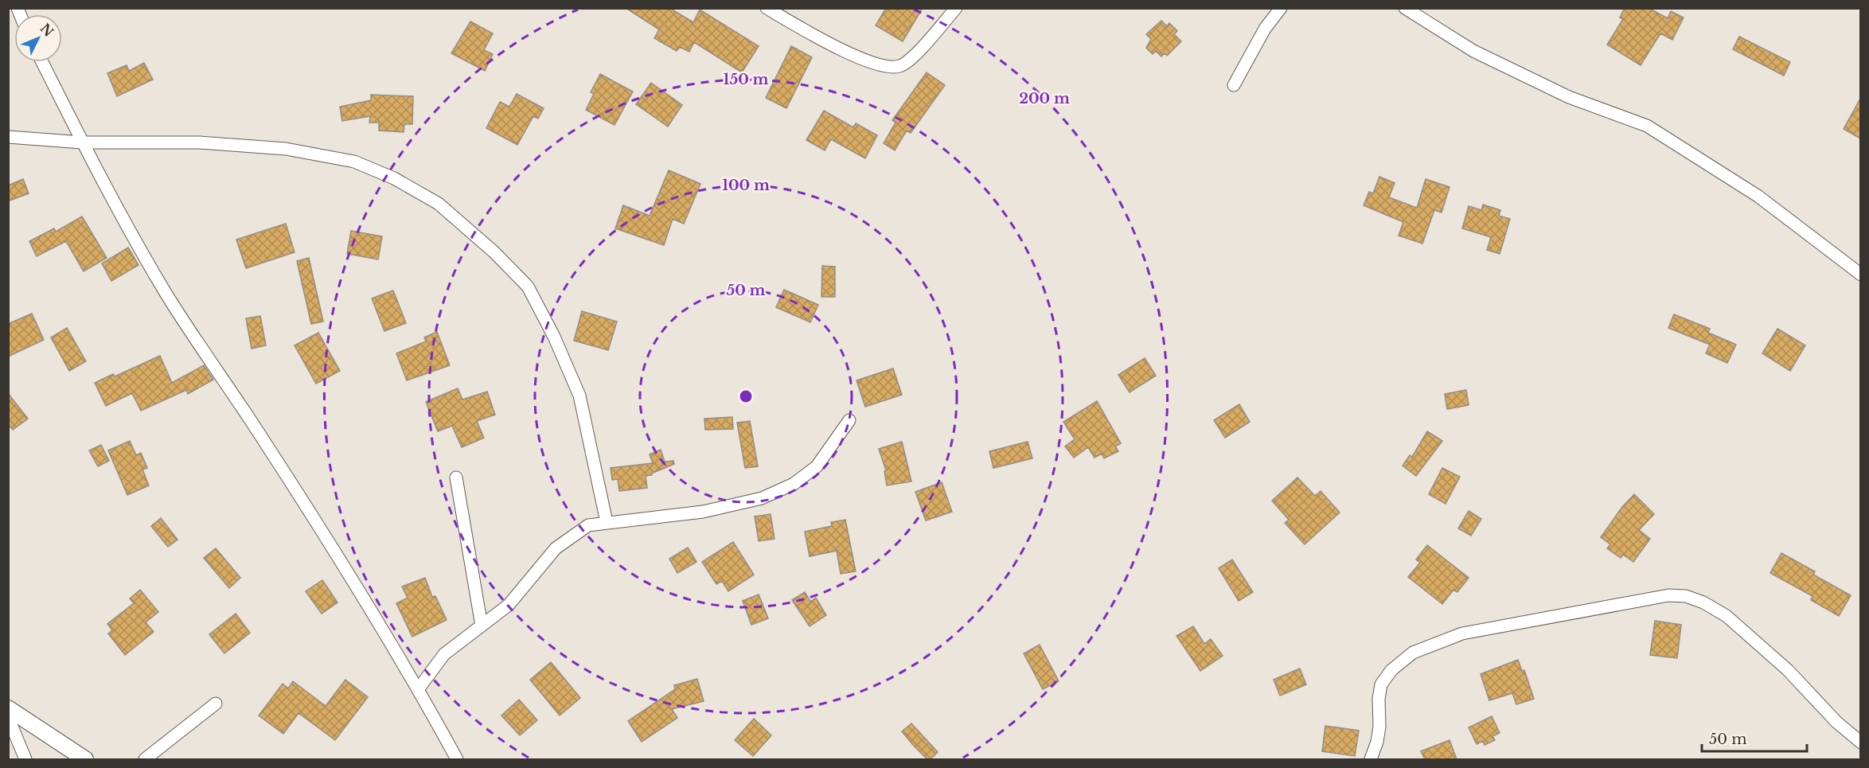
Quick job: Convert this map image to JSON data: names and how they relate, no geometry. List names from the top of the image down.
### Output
{
  "scale_bar": "50 m",
  "north": "top right",
  "rings": [
    "150 m",
    "200 m",
    "100 m",
    "50 m"
  ]
}
